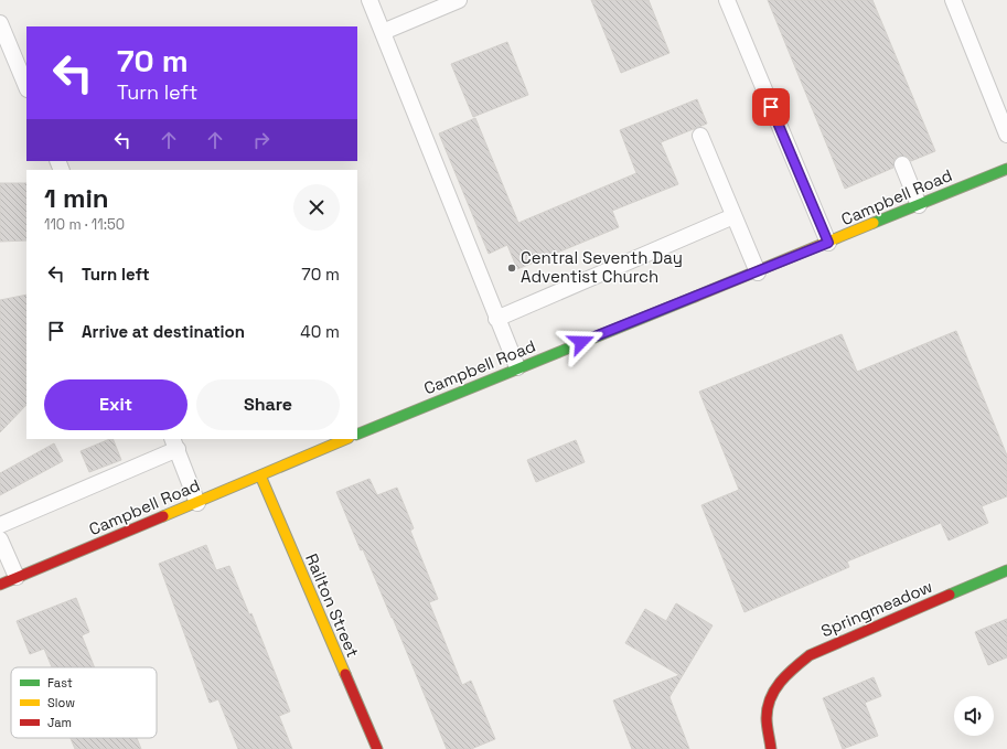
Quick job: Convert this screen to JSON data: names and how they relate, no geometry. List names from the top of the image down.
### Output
{
  "streets": {
    "street": ["Campbell Road", "Railton Street", "Springmeadow"]
  },
  "crossings": [
    ["Campbell Road", "Railton Street"]
  ],
  "places": ["Central Seventh Day Adventist Church"],
  "legend": ["Fast", "Slow", "Jam"],
  "page": {
    "turn": ["70 m", "Turn left"],
    "heading": ["1 min", "110 m · 11:50"],
    "list": [
      {
        "name": "Turn left",
        "value": "70 m"
      },
      {
        "name": "Arrive at destination",
        "value": "40 m"
      }
    ],
    "buttons": ["Exit", "Share"]
  }
}
